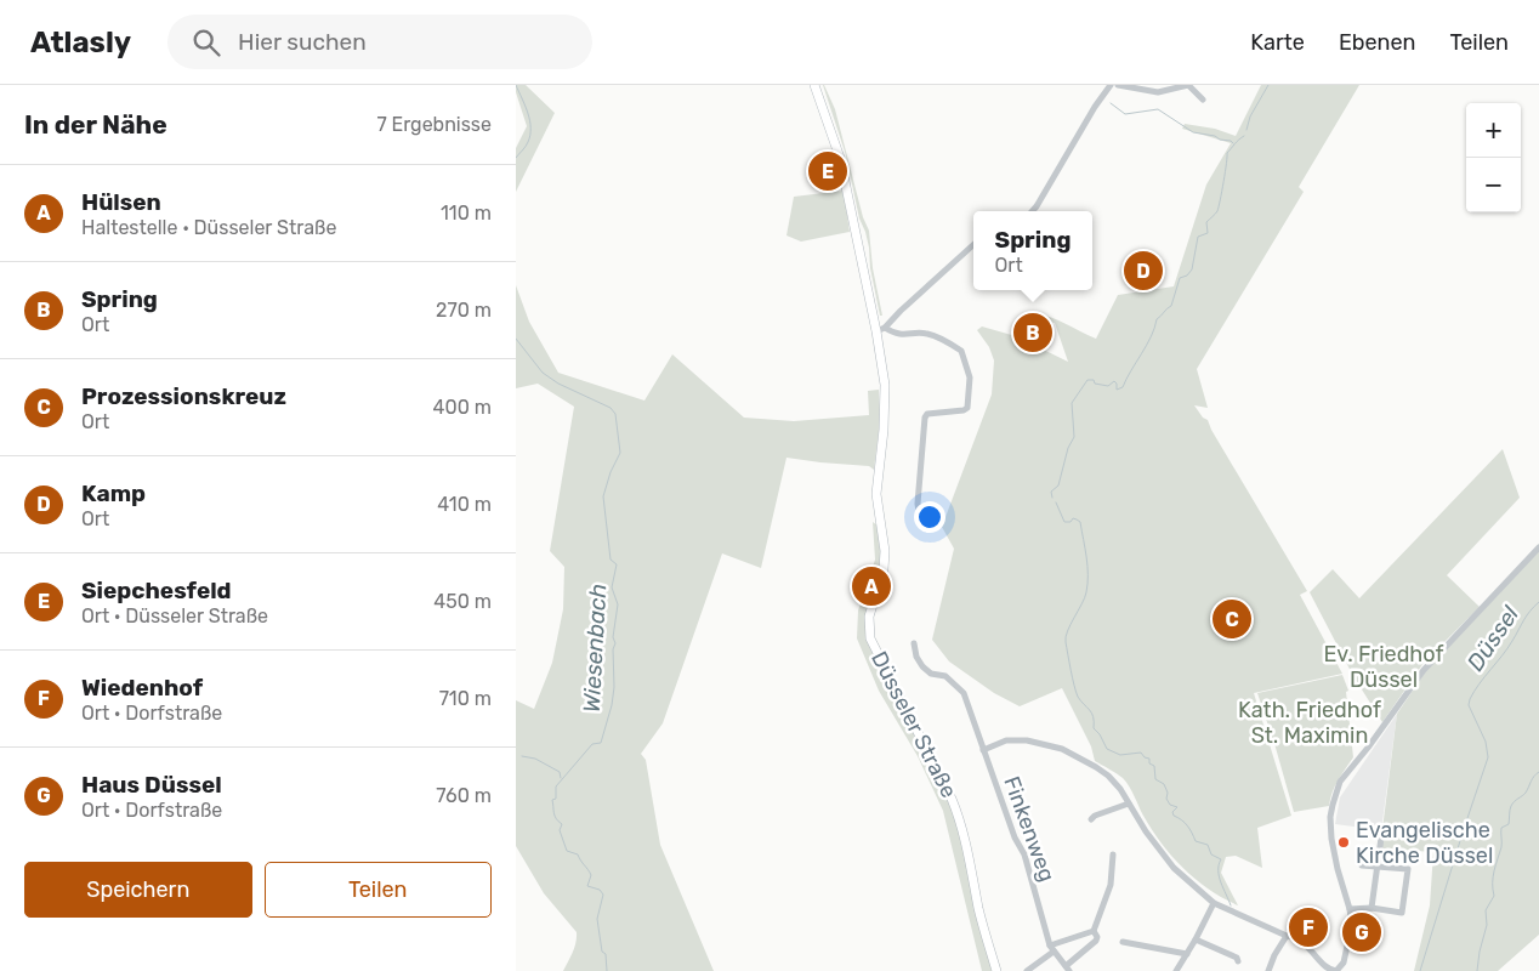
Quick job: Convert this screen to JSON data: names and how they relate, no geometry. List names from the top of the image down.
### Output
{
  "streets": {
    "main road": ["Düsseler Straße"],
    "street": ["Finkenweg"]
  },
  "water": ["Düssel", "Wiesenbach"],
  "parks": ["Ev. Friedhof Düssel", "Kath. Friedhof St. Maximin"],
  "places": ["Evangelische Kirche Düssel"],
  "page": {
    "header": "Atlasly",
    "search": "Hier suchen",
    "nav": ["Karte", "Ebenen", "Teilen"],
    "heading": ["In der Nähe", "7 Ergebnisse"],
    "map_buttons": ["+", "−"],
    "pins": [
      "E",
      "D",
      "B",
      "A",
      "C",
      "F",
      "G"
    ],
    "list": [
      {
        "mark": "A",
        "name": "Hülsen",
        "note": "Haltestelle · Düsseler Straße",
        "value": "110 m"
      },
      {
        "mark": "B",
        "name": "Spring",
        "note": "Ort",
        "value": "270 m"
      },
      {
        "mark": "C",
        "name": "Prozessionskreuz",
        "note": "Ort",
        "value": "400 m"
      },
      {
        "mark": "D",
        "name": "Kamp",
        "note": "Ort",
        "value": "410 m"
      },
      {
        "mark": "E",
        "name": "Siepchesfeld",
        "note": "Ort · Düsseler Straße",
        "value": "450 m"
      },
      {
        "mark": "F",
        "name": "Wiedenhof",
        "note": "Ort · Dorfstraße",
        "value": "710 m"
      },
      {
        "mark": "G",
        "name": "Haus Düssel",
        "note": "Ort · Dorfstraße",
        "value": "760 m"
      }
    ],
    "popup": ["Spring", "Ort"],
    "buttons": ["Speichern", "Teilen"]
  }
}
